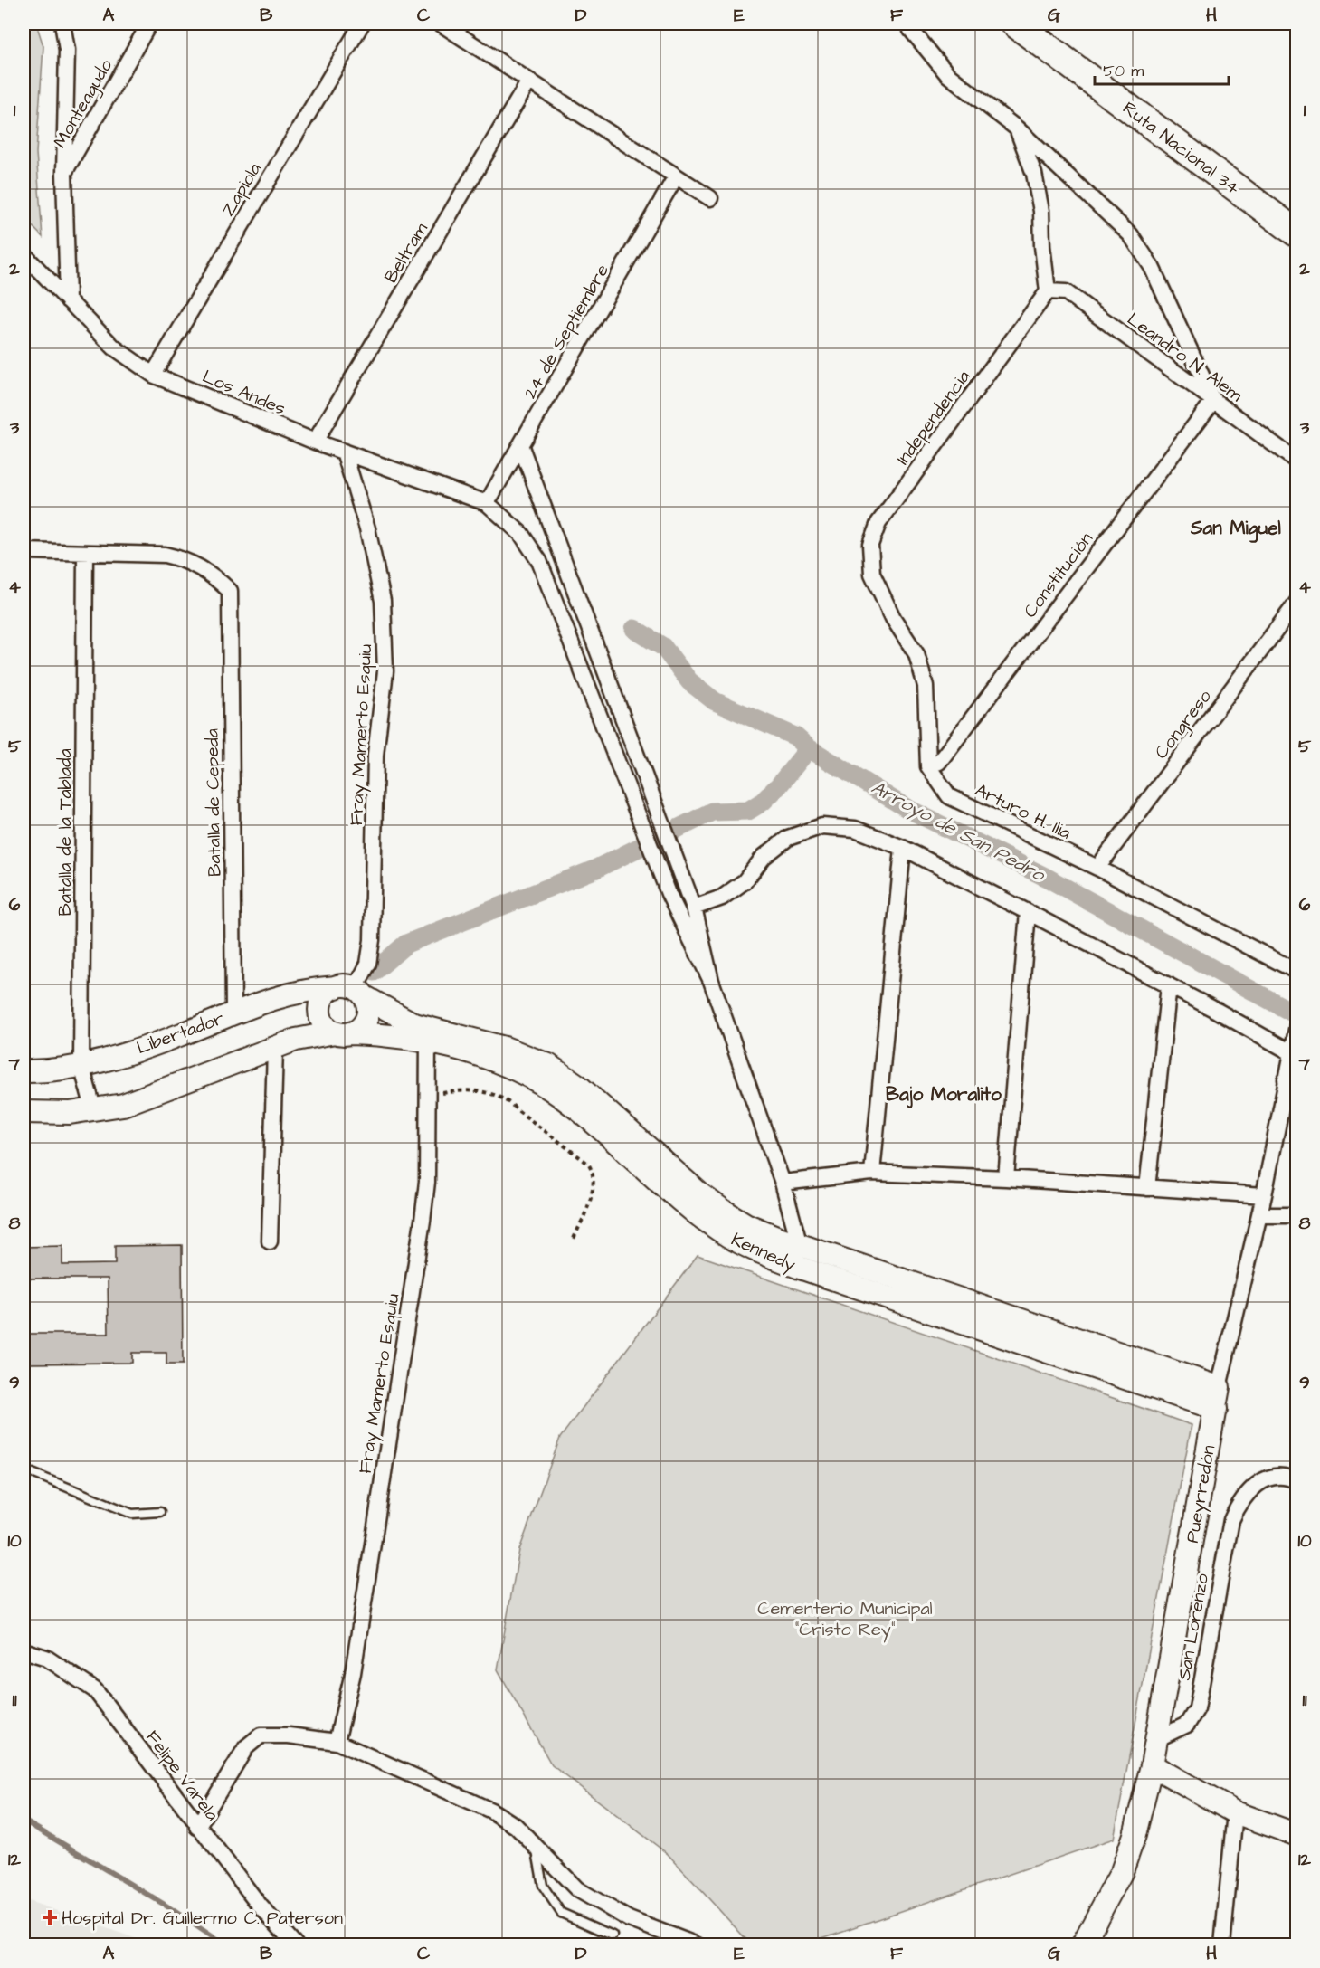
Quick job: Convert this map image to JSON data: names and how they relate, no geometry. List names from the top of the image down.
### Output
{
  "streets": {
    "highway": ["Ruta Nacional 34"],
    "street": [
      "Monteagudo",
      "Zapiola",
      "Beltram",
      "24 de Septiembre",
      "Leandro N. Alem",
      "Los Andes",
      "Independencia",
      "Constitución",
      "Congreso",
      "Fray Mamerto Esquiu",
      "Batalla de Cepeda",
      "Arturo H. Ilia",
      "Batalla de la Tablada",
      "Libertador",
      "Kennedy",
      "Pueyrredón",
      "San Lorenzo",
      "Felipe Varela"
    ]
  },
  "crossings": [
    ["Zapiola", "Los Andes"],
    ["Beltram", "Los Andes"],
    ["24 de Septiembre", "Los Andes"],
    ["Leandro N. Alem", "Independencia"],
    ["Leandro N. Alem", "Constitución"],
    ["Los Andes", "Fray Mamerto Esquiu"],
    ["Independencia", "Constitución"],
    ["Independencia", "Arturo H. Ilia"],
    ["Constitución", "Arturo H. Ilia"],
    ["Congreso", "Arturo H. Ilia"],
    ["Fray Mamerto Esquiu", "Libertador"],
    ["Fray Mamerto Esquiu", "Kennedy"],
    ["Batalla de Cepeda", "Batalla de la Tablada"],
    ["Batalla de Cepeda", "Libertador"],
    ["Batalla de la Tablada", "Libertador"],
    ["Libertador", "Kennedy"],
    ["Kennedy", "Pueyrredón"],
    ["Pueyrredón", "San Lorenzo"]
  ],
  "districts": ["San Miguel", "Bajo Moralito"],
  "water": ["Arroyo de San Pedro"],
  "parks": ["Cementerio Municipal \"Cristo Rey\""],
  "places": {
    "health": ["Hospital Dr. Guillermo C. Paterson"]
  },
  "scale_bar": "50 m",
  "grid": {
    "columns": [
      "A",
      "B",
      "C",
      "D",
      "E",
      "F",
      "G",
      "H"
    ],
    "rows": [
      "1",
      "2",
      "3",
      "4",
      "5",
      "6",
      "7",
      "8",
      "9",
      "10",
      "11",
      "12"
    ]
  }
}
